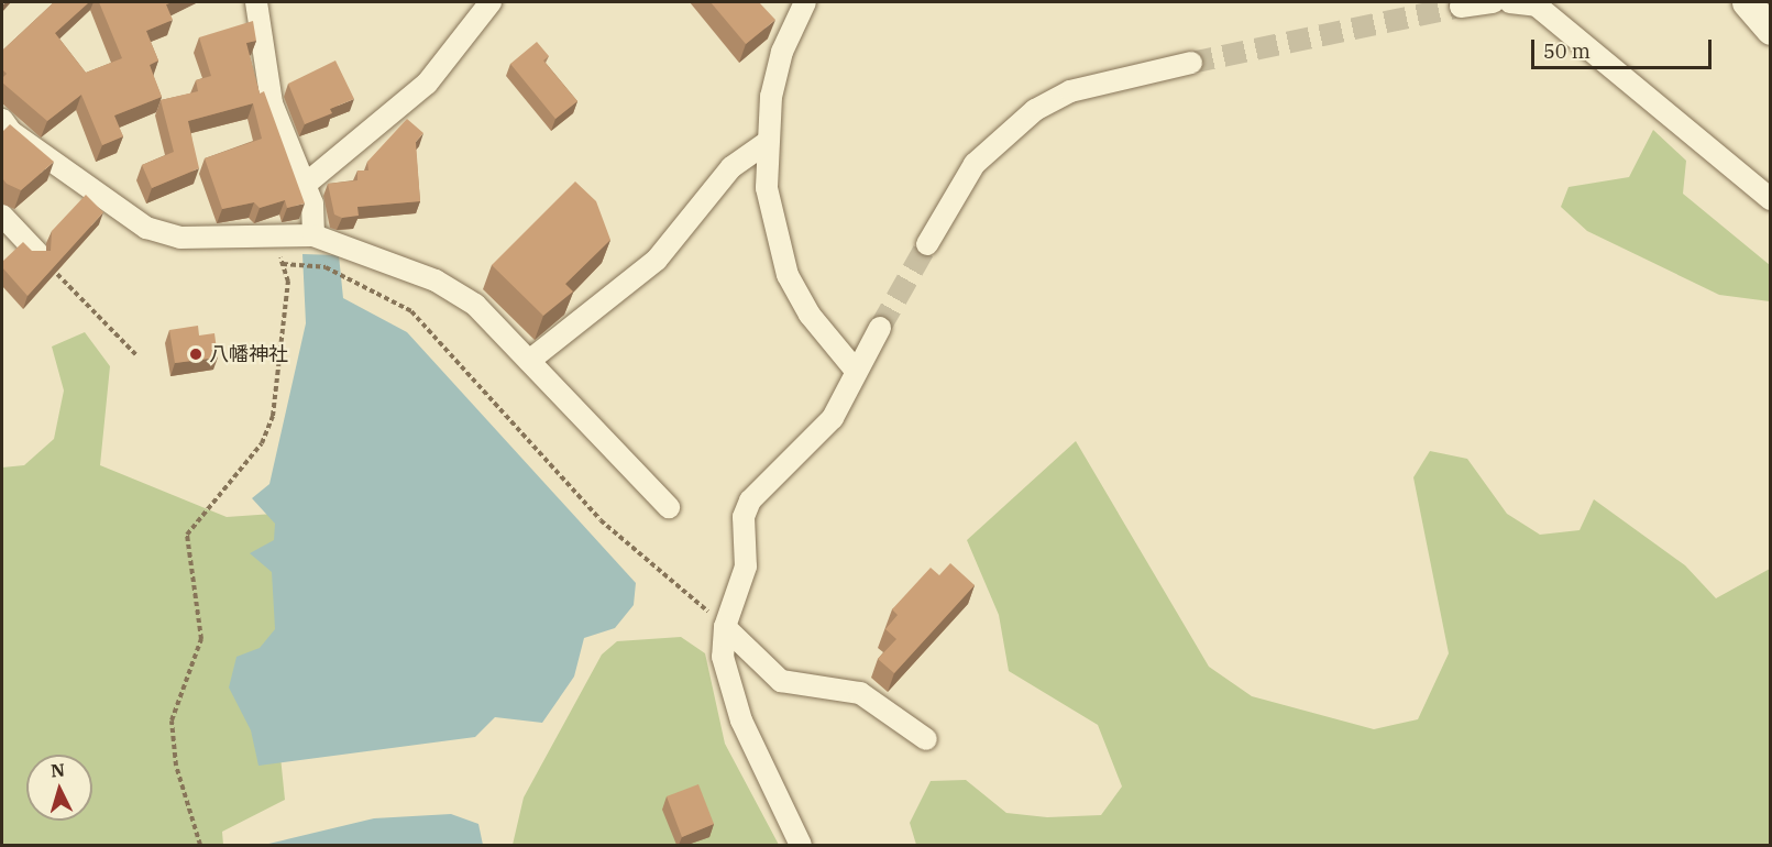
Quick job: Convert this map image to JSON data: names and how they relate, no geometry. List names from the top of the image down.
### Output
{
  "places": ["八幡神社"],
  "scale_bar": "50 m",
  "north": "top"
}
